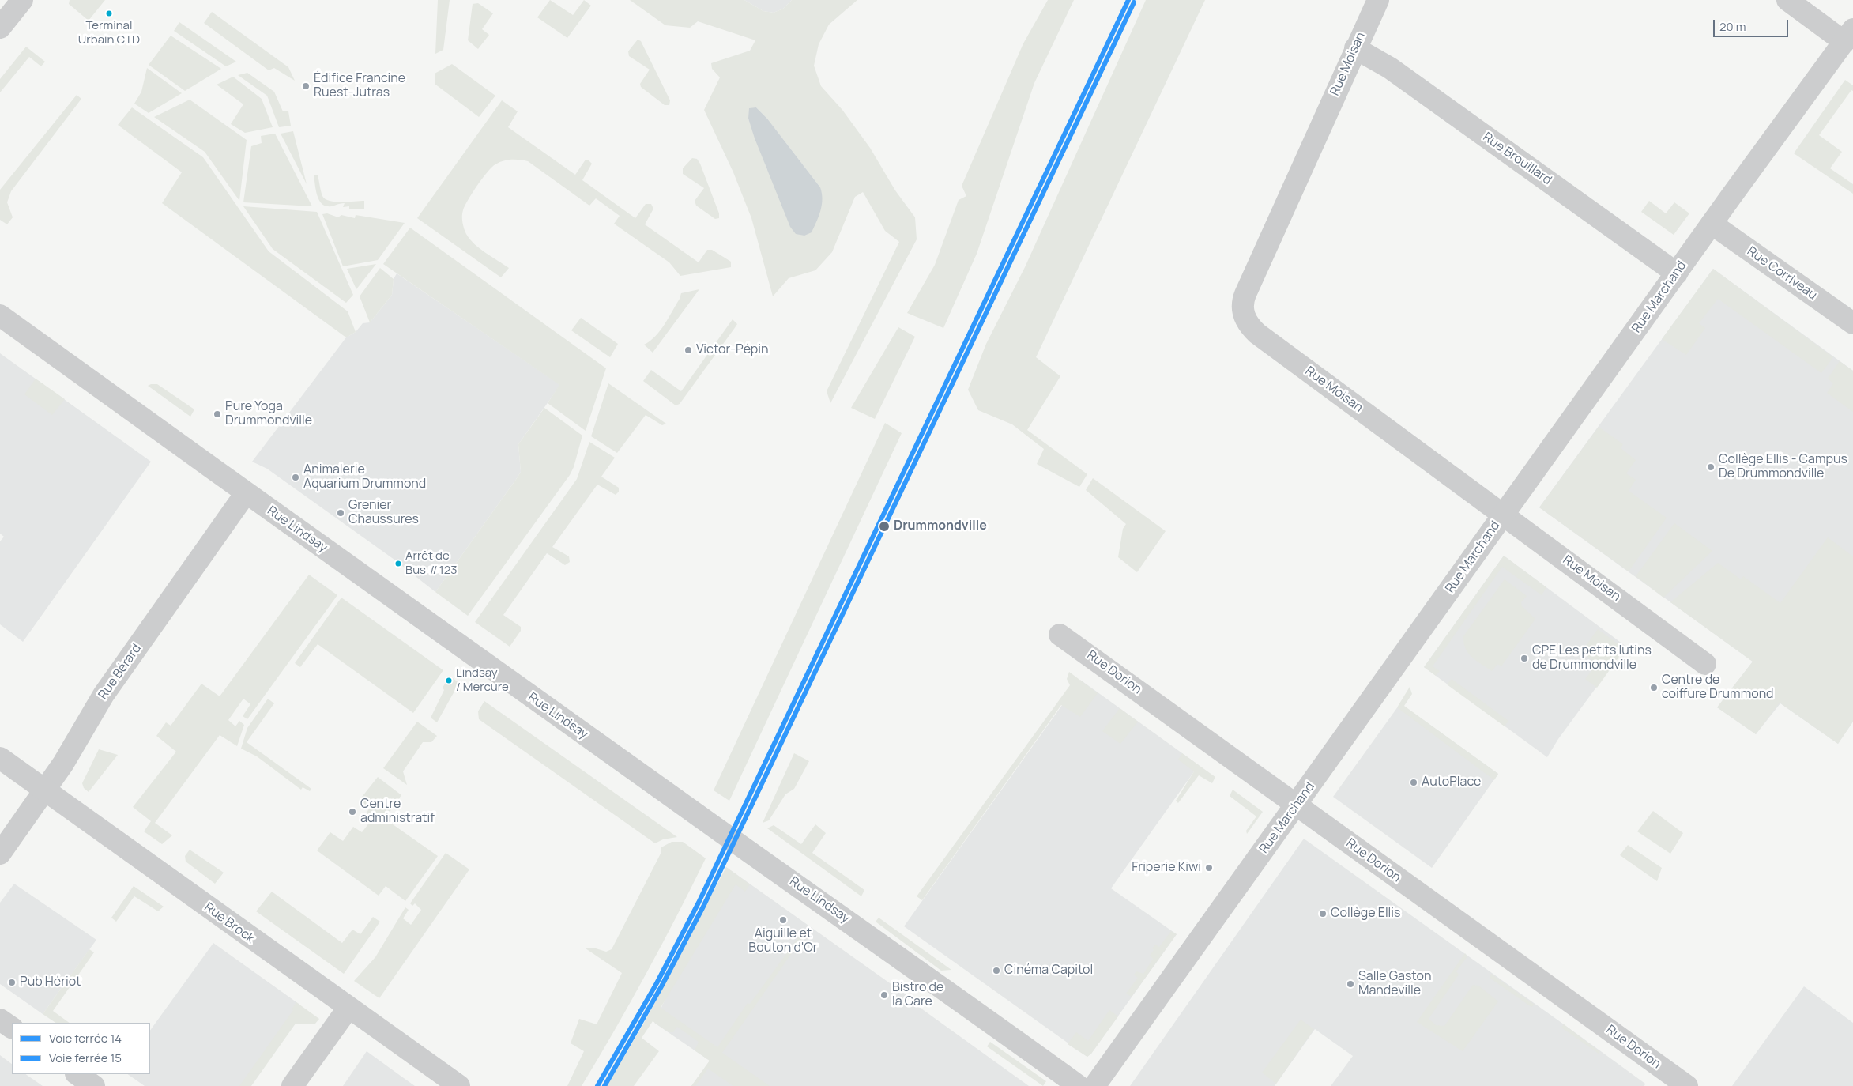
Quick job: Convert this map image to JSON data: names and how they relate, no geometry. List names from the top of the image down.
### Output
{
  "streets": {
    "street": [
      "Rue Moisan",
      "Rue Brouillard",
      "Rue Corriveau",
      "Rue Marchand",
      "Rue Lindsay",
      "Rue Bérard",
      "Rue Dorion",
      "Rue Brock"
    ]
  },
  "crossings": [
    ["Rue Moisan", "Rue Brouillard"],
    ["Rue Moisan", "Rue Marchand"],
    ["Rue Brouillard", "Rue Marchand"],
    ["Rue Corriveau", "Rue Marchand"],
    ["Rue Marchand", "Rue Dorion"],
    ["Rue Lindsay", "Rue Bérard"],
    ["Rue Bérard", "Rue Brock"]
  ],
  "places": [
    "Terminal Urbain CTD",
    "Édifice Francine Ruest-Jutras",
    "Victor-Pépin",
    "Pure Yoga Drummondville",
    "Collège Ellis - Campus De Drummondville",
    "Animalerie Aquarium Drummond",
    "Grenier Chaussures",
    "Drummondville",
    "Arrêt de Bus #123",
    "CPE Les petits lutins de Drummondville",
    "Lindsay / Mercure",
    "Centre de coiffure Drummond",
    "AutoPlace",
    "Centre administratif",
    "Friperie Kiwi",
    "Collège Ellis",
    "Aiguille et Bouton d'Or",
    "Cinéma Capitol",
    "Pub Hériot",
    "Salle Gaston Mandeville",
    "Bistro de la Gare"
  ],
  "lines": ["rail line 14", "rail line 15"],
  "legend": ["Voie ferrée 14", "Voie ferrée 15"],
  "scale_bar": "20 m"
}
